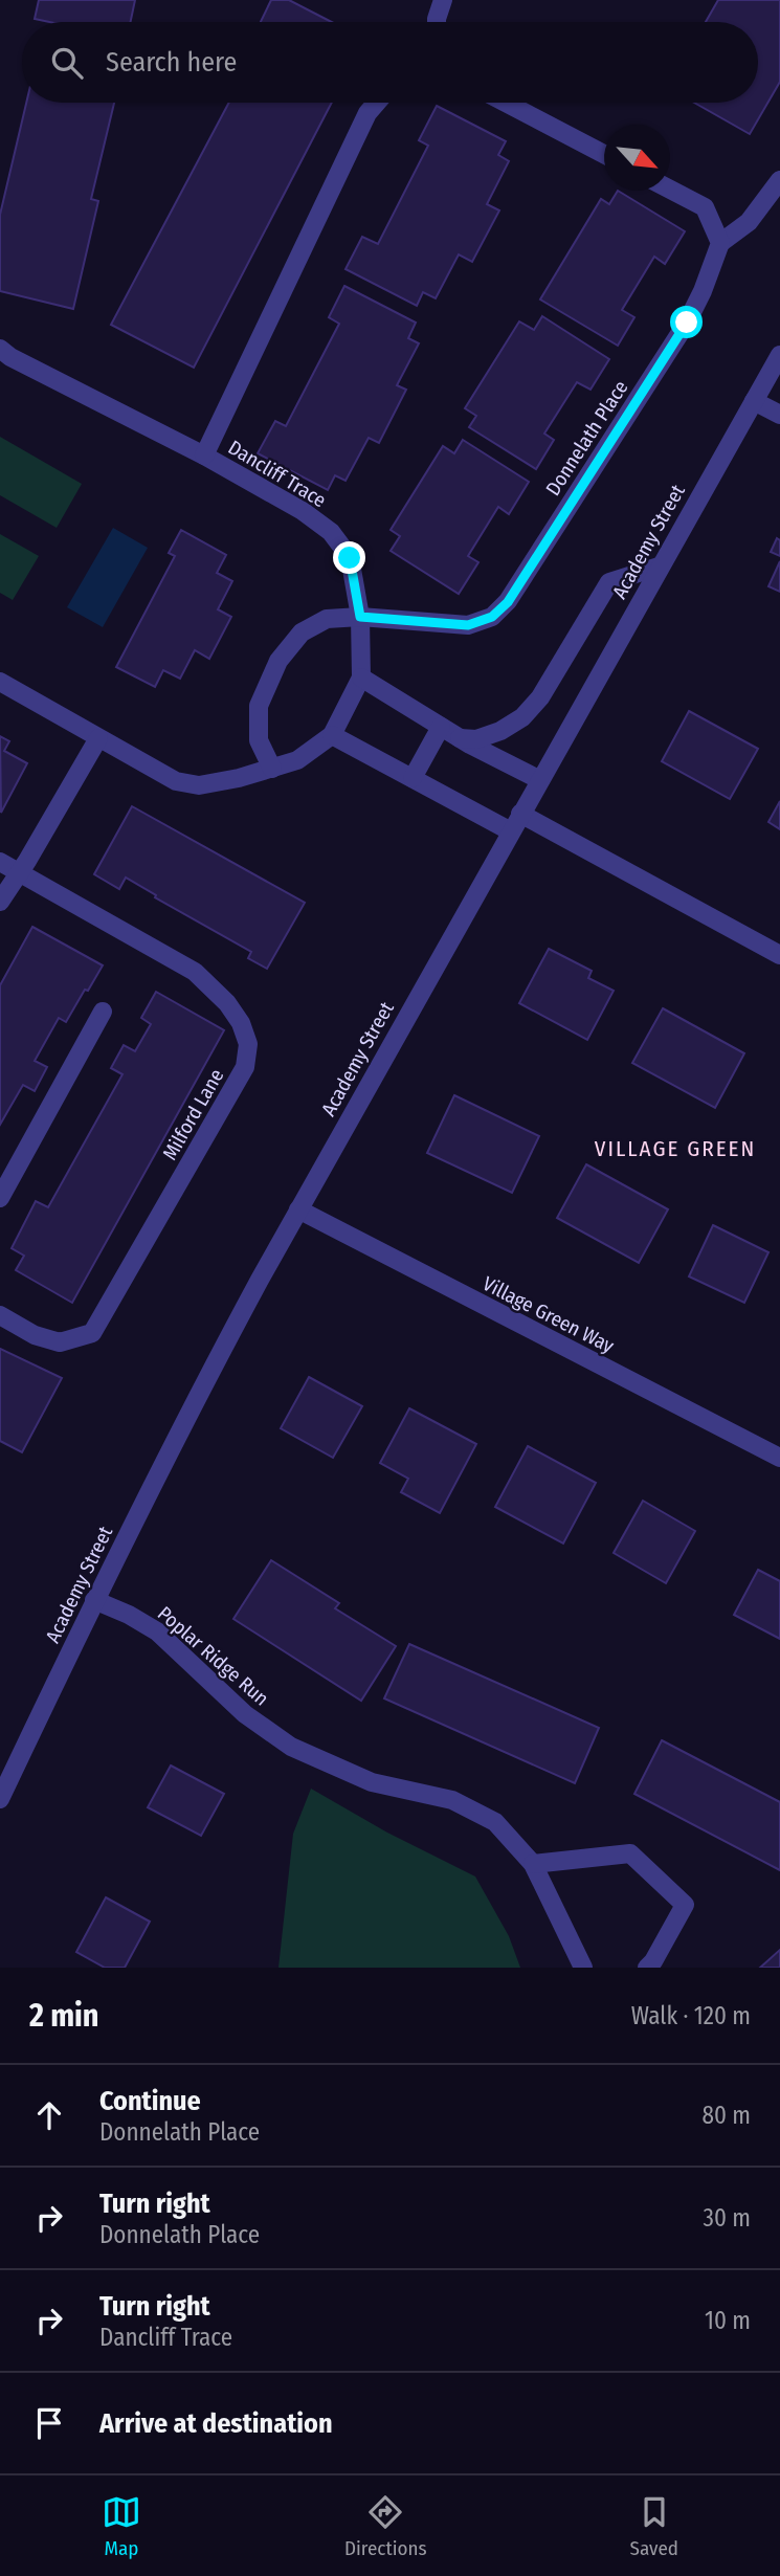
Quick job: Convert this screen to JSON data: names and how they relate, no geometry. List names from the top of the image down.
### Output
{
  "streets": {
    "street": [
      "Donnelath Place",
      "Dancliff Trace",
      "Academy Street",
      "Milford Lane",
      "Village Green Way",
      "Poplar Ridge Run"
    ]
  },
  "crossings": [
    ["Donnelath Place", "Dancliff Trace"],
    ["Academy Street", "Village Green Way"],
    ["Academy Street", "Poplar Ridge Run"]
  ],
  "districts": ["VILLAGE GREEN"],
  "north": "bottom right",
  "page": {
    "search": "Search here",
    "heading": ["2 min", "Walk · 120 m"],
    "list": [
      ["Continue", "Donnelath Place", "80 m"],
      ["Turn right", "Donnelath Place", "30 m"],
      ["Turn right", "Dancliff Trace", "10 m"],
      "Arrive at destination"
    ],
    "nav": ["Map", "Directions", "Saved"]
  }
}
